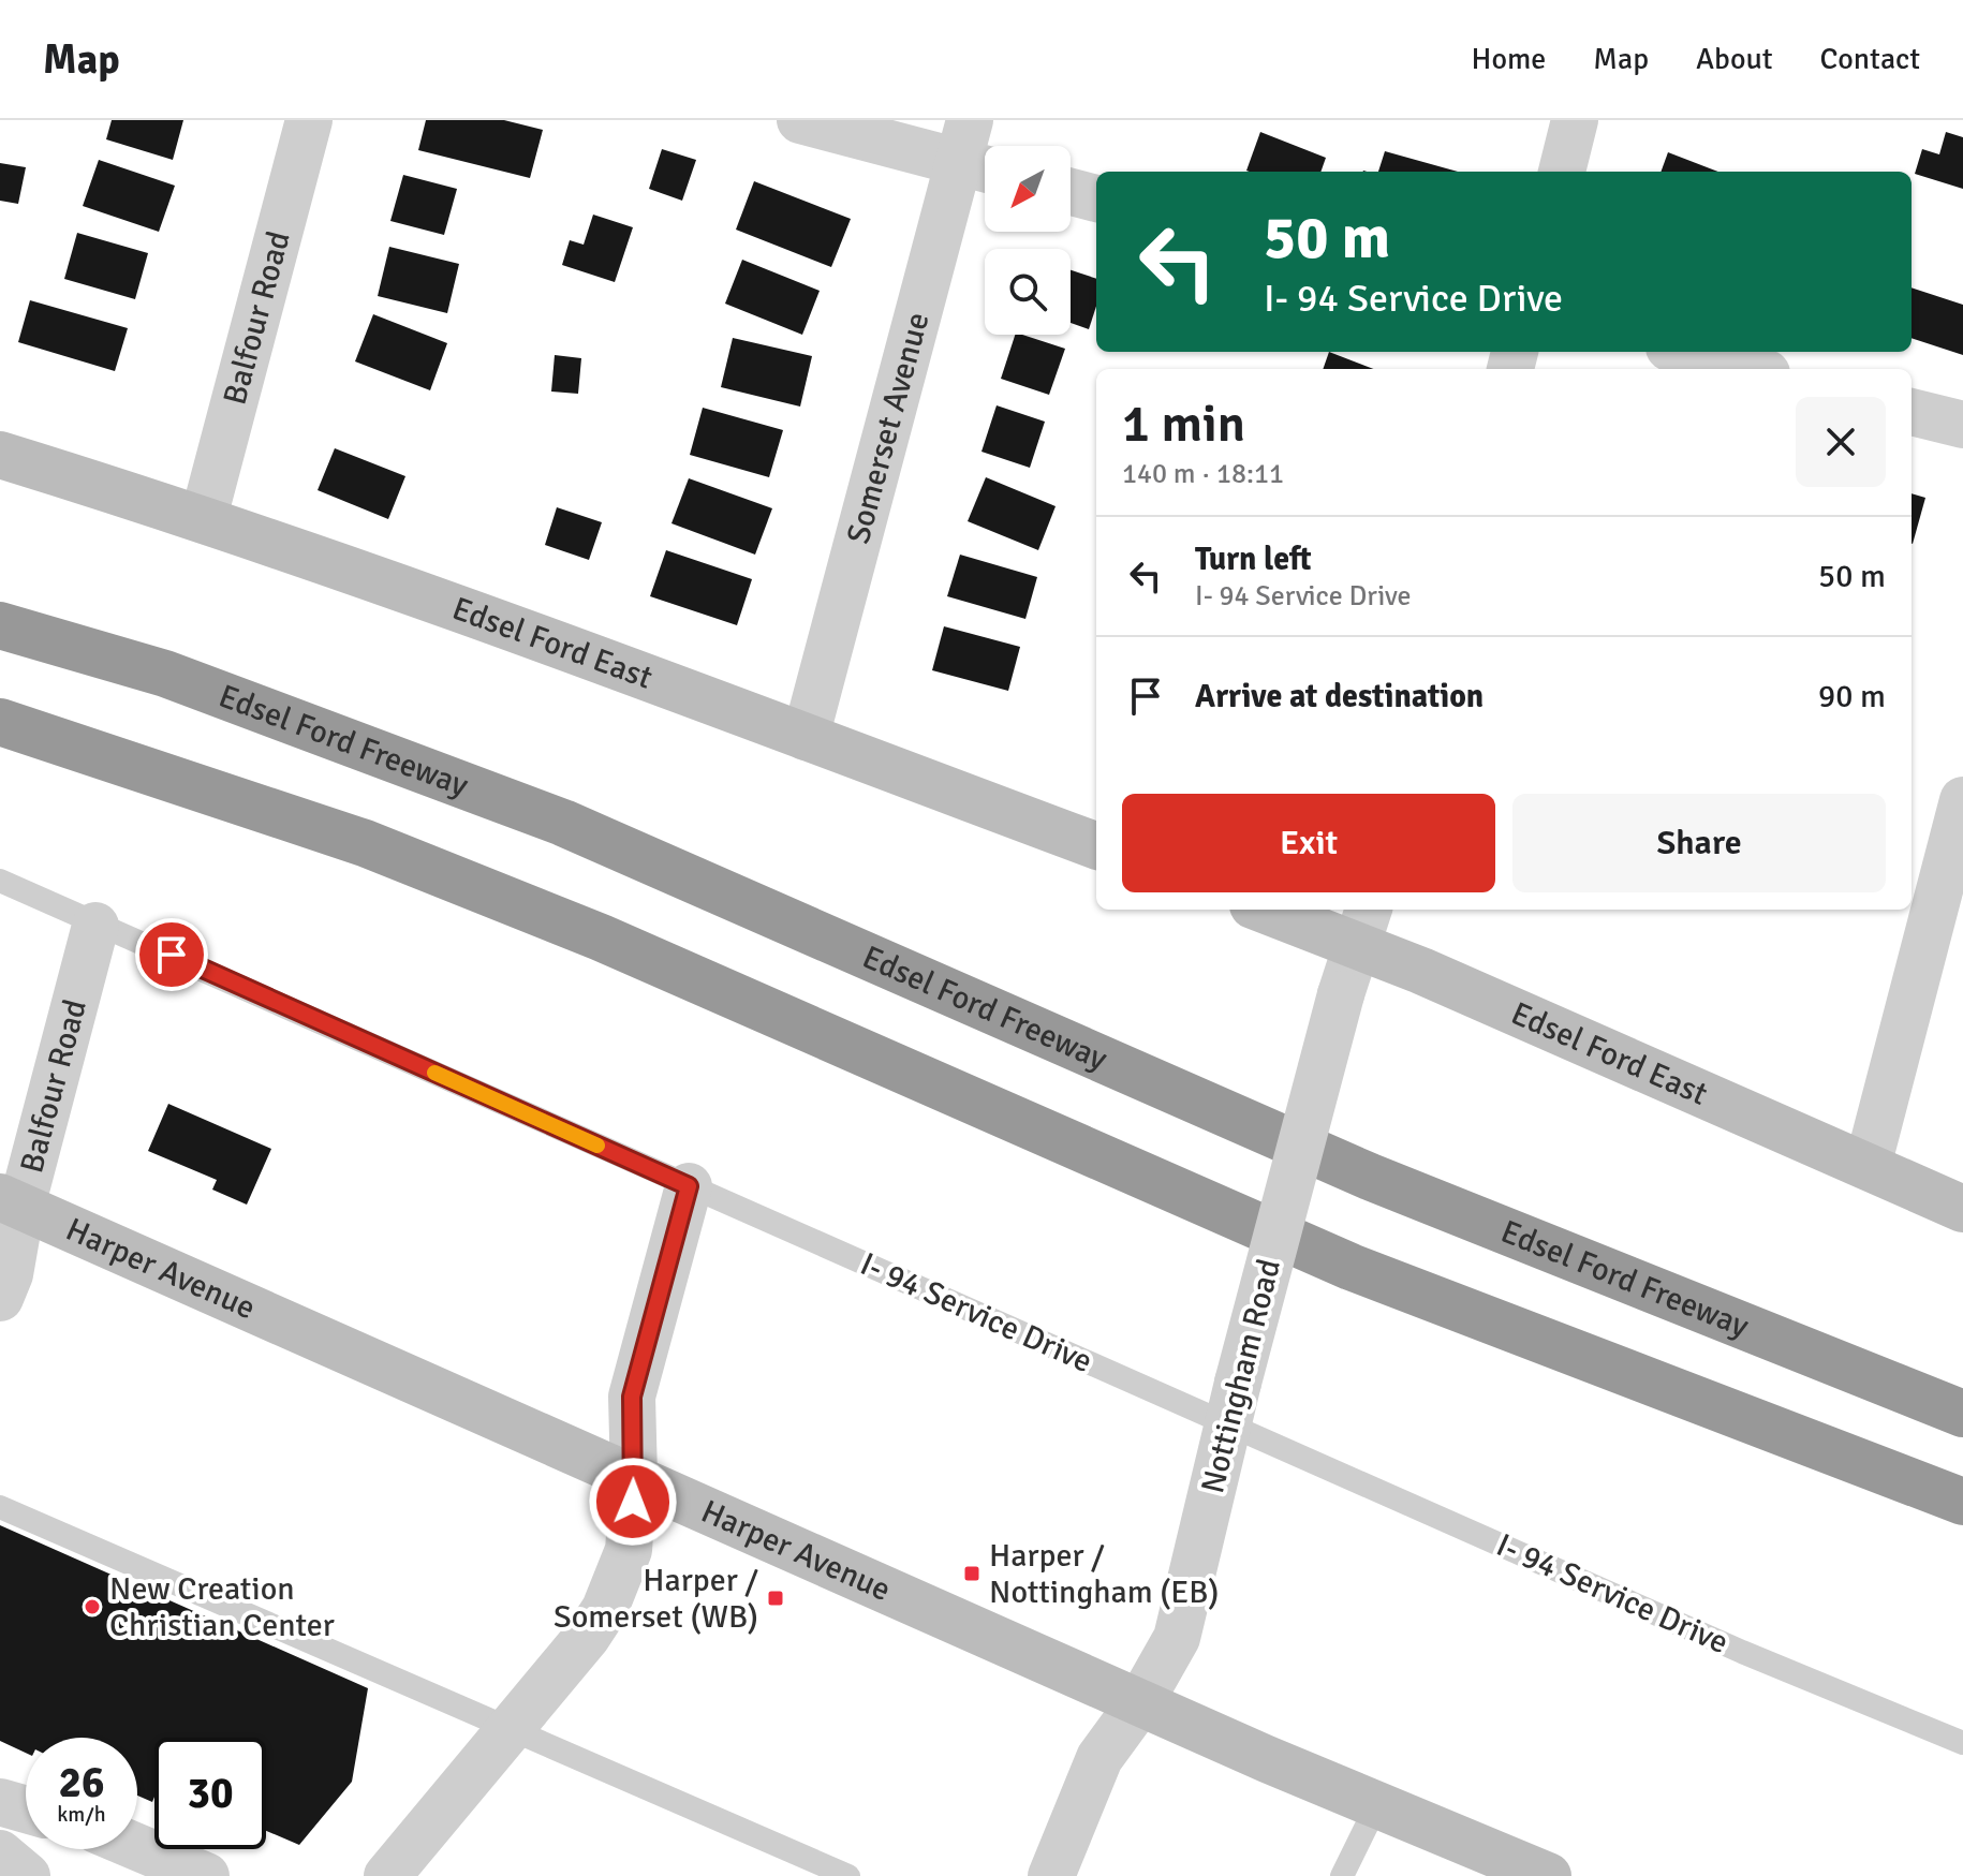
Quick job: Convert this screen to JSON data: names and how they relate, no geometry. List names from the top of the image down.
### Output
{
  "streets": {
    "highway": ["Edsel Ford Freeway"],
    "street": [
      "Balfour Road",
      "Somerset Avenue",
      "Edsel Ford East",
      "Harper Avenue",
      "Nottingham Road"
    ],
    "lane": ["I- 94 Service Drive"]
  },
  "crossings": [
    ["Balfour Road", "Edsel Ford East"],
    ["Balfour Road", "Harper Avenue"],
    ["Balfour Road", "I- 94 Service Drive"],
    ["Somerset Avenue", "Edsel Ford East"],
    ["Edsel Ford East", "Nottingham Road"],
    ["Harper Avenue", "Nottingham Road"],
    ["I- 94 Service Drive", "Nottingham Road"]
  ],
  "places": {
    "transit": ["Harper / Nottingham (EB)", "Harper / Somerset (WB)"],
    "other": ["New Creation Christian Center"]
  },
  "north": "bottom left",
  "page": {
    "header": "Map",
    "nav": [
      "Home",
      "Map",
      "About",
      "Contact"
    ],
    "turn": ["50 m", "I- 94 Service Drive"],
    "heading": ["1 min", "140 m · 18:11"],
    "list": [
      {
        "name": "Turn left",
        "note": "I- 94 Service Drive",
        "value": "50 m"
      },
      {
        "name": "Arrive at destination",
        "value": "90 m"
      }
    ],
    "buttons": ["Exit", "Share"],
    "speed": "26 km/h",
    "limit": "30"
  }
}
